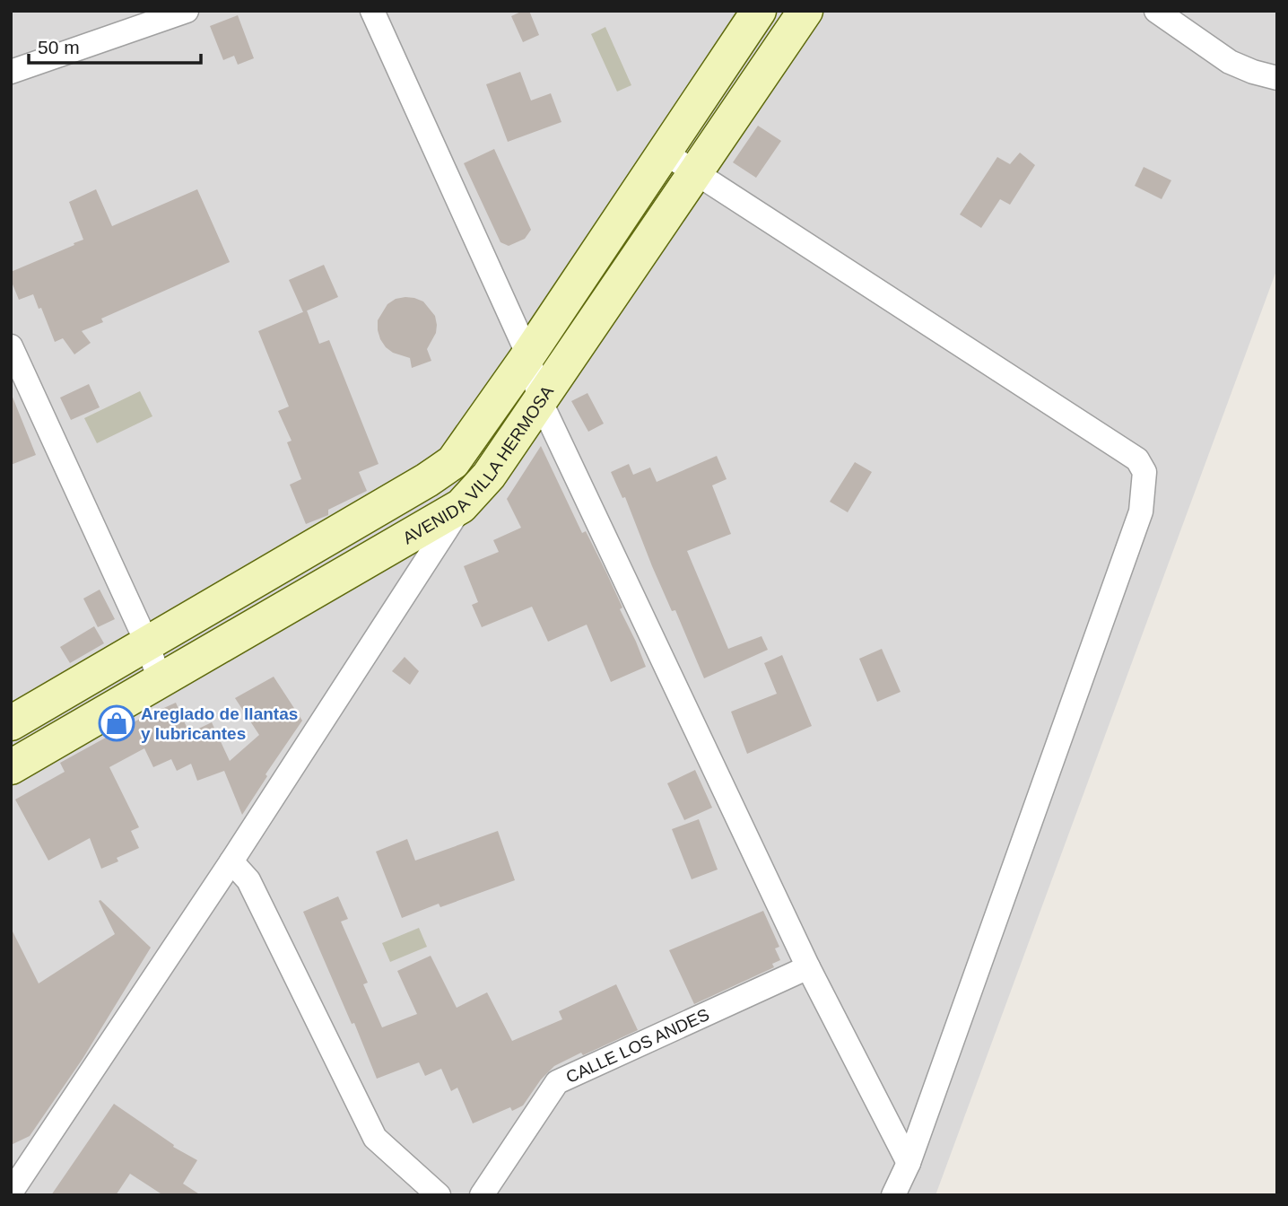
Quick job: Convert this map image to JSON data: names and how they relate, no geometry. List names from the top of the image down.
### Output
{
  "streets": {
    "street": ["AVENIDA VILLA HERMOSA", "CALLE LOS ANDES"]
  },
  "places": {
    "shop": ["Areglado de llantas y lubricantes"]
  },
  "scale_bar": "50 m"
}
